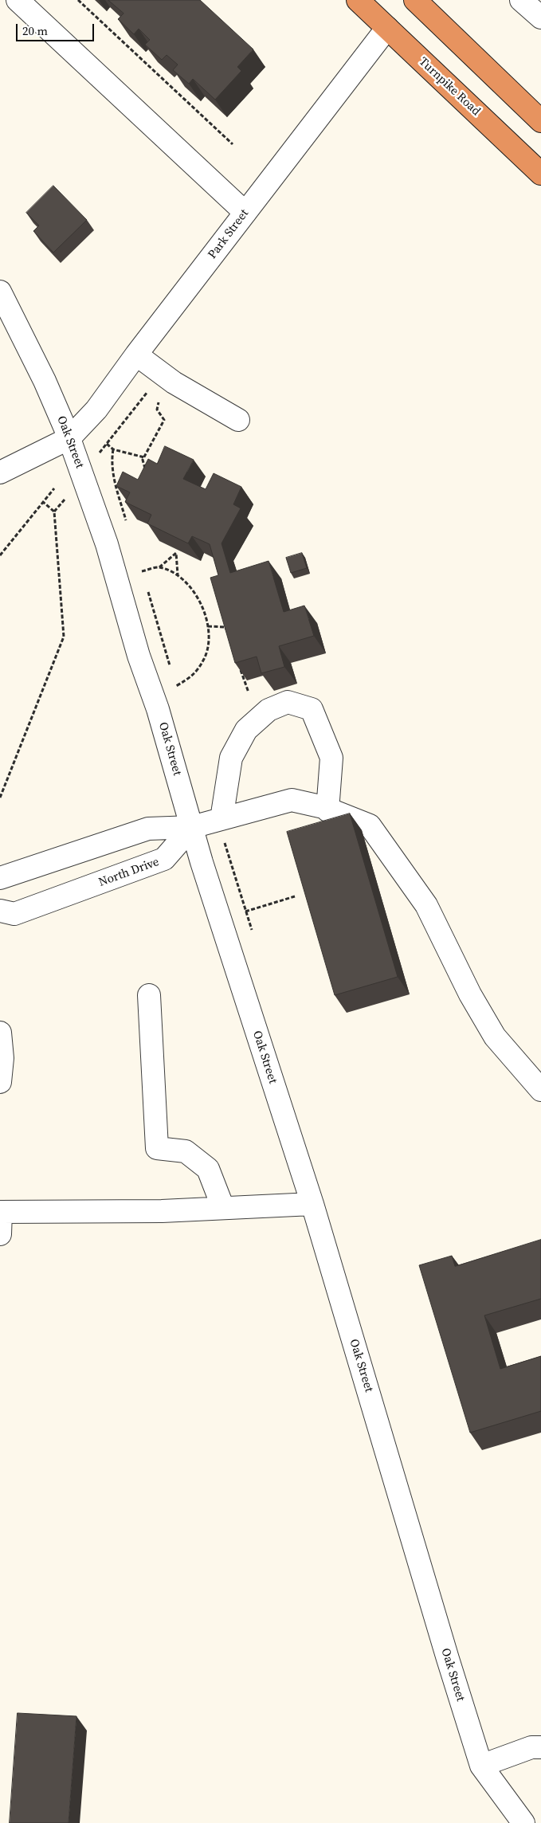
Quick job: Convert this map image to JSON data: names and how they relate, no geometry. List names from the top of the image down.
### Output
{
  "streets": {
    "highway": ["Turnpike Road"],
    "street": ["Park Street", "Oak Street", "North Drive"]
  },
  "crossings": [
    ["Turnpike Road", "Park Street"],
    ["Park Street", "Oak Street"],
    ["Oak Street", "North Drive"]
  ],
  "scale_bar": "20 m"
}
